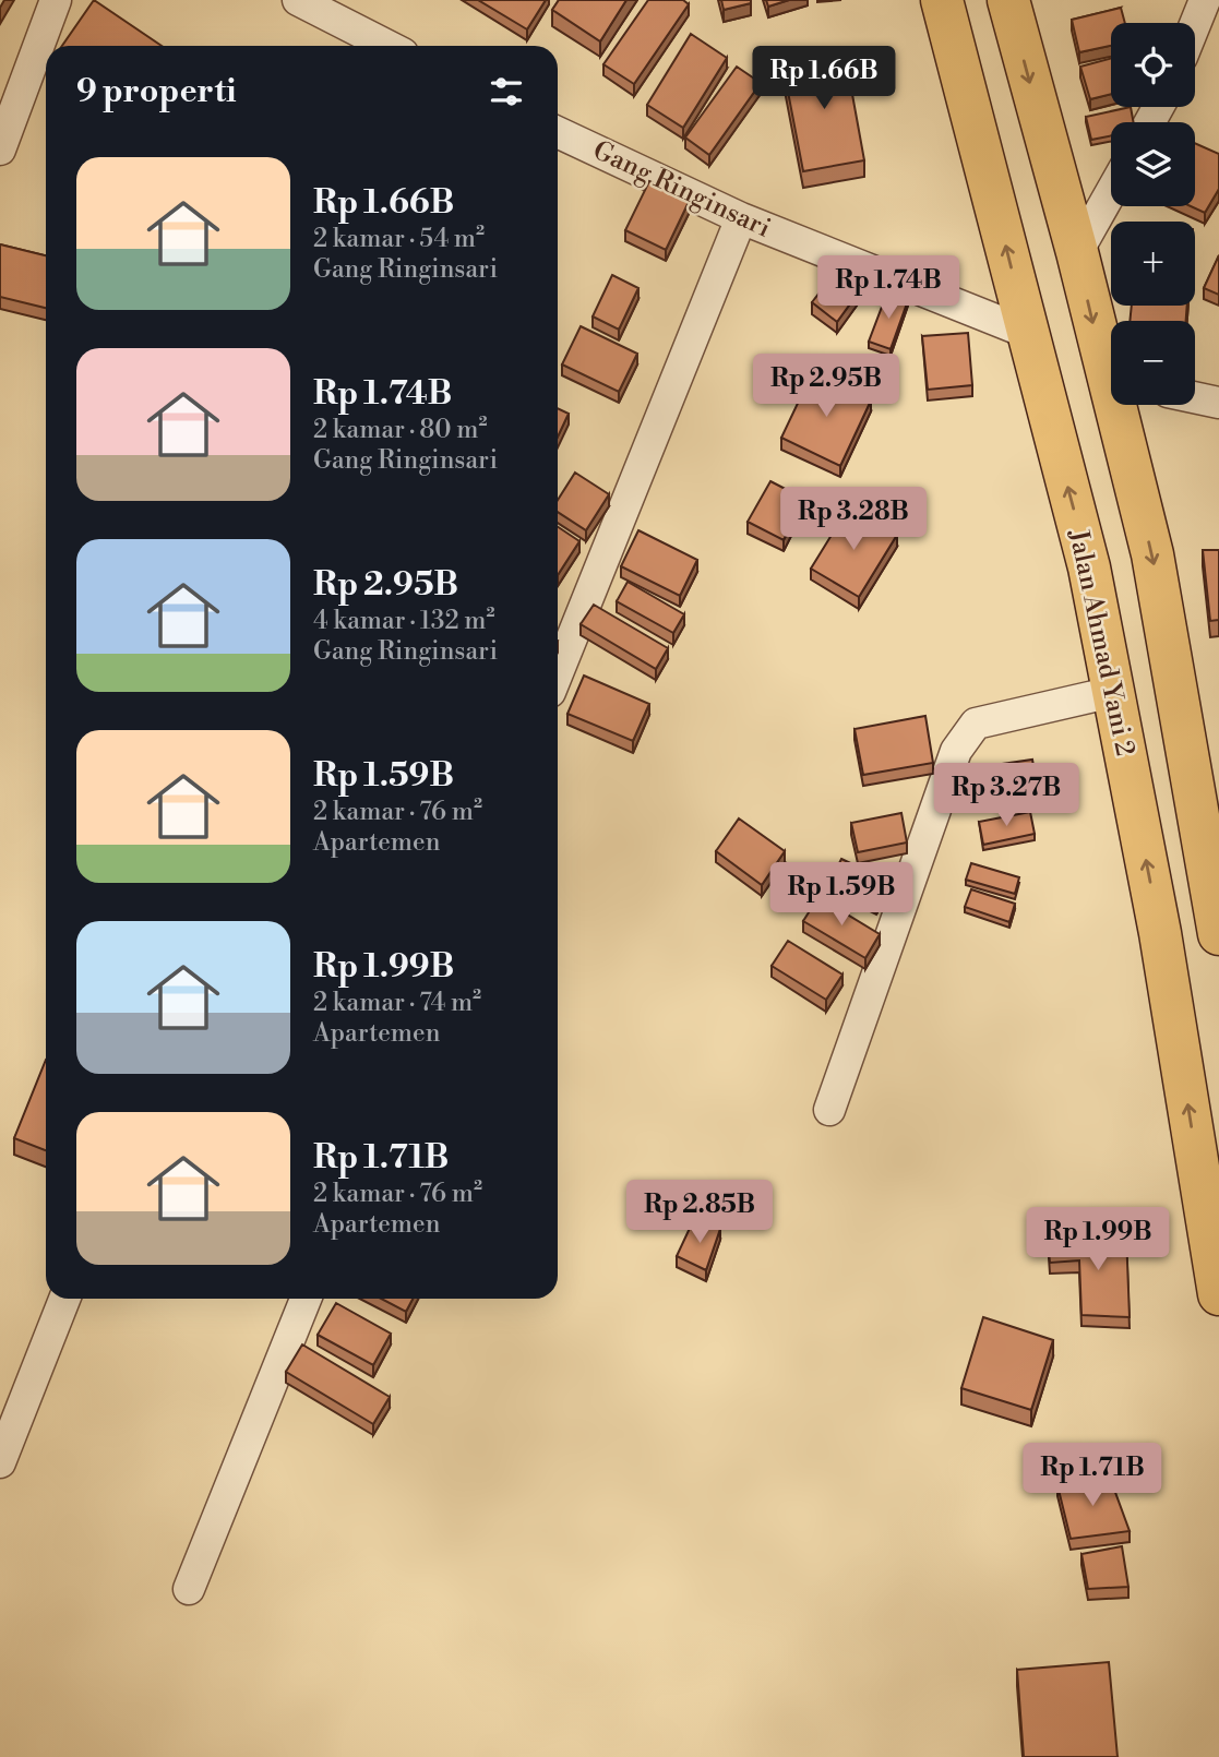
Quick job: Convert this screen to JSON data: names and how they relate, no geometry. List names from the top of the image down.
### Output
{
  "streets": {
    "highway": ["Jalan Ahmad Yani 2"],
    "street": ["Gang Ringinsari"]
  },
  "crossings": [
    ["Gang Ringinsari", "Jalan Ahmad Yani 2"]
  ],
  "page": {
    "map_buttons": ["+", "−"],
    "price": [
      "Rp 1.66B",
      "Rp 1.74B",
      "Rp 2.95B",
      "Rp 3.28B",
      "Rp 3.27B",
      "Rp 1.59B",
      "Rp 2.85B",
      "Rp 1.99B",
      "Rp 1.71B"
    ],
    "heading": "9 properti",
    "list": [
      {
        "name": "Rp 1.66B",
        "note": "2 kamar · 54 m² · Gang Ringinsari"
      },
      {
        "name": "Rp 1.74B",
        "note": "2 kamar · 80 m² · Gang Ringinsari"
      },
      {
        "name": "Rp 2.95B",
        "note": "4 kamar · 132 m² · Gang Ringinsari"
      },
      {
        "name": "Rp 1.59B",
        "note": "2 kamar · 76 m² · Apartemen"
      },
      {
        "name": "Rp 1.99B",
        "note": "2 kamar · 74 m² · Apartemen"
      },
      {
        "name": "Rp 1.71B",
        "note": "2 kamar · 76 m² · Apartemen"
      }
    ]
  }
}
